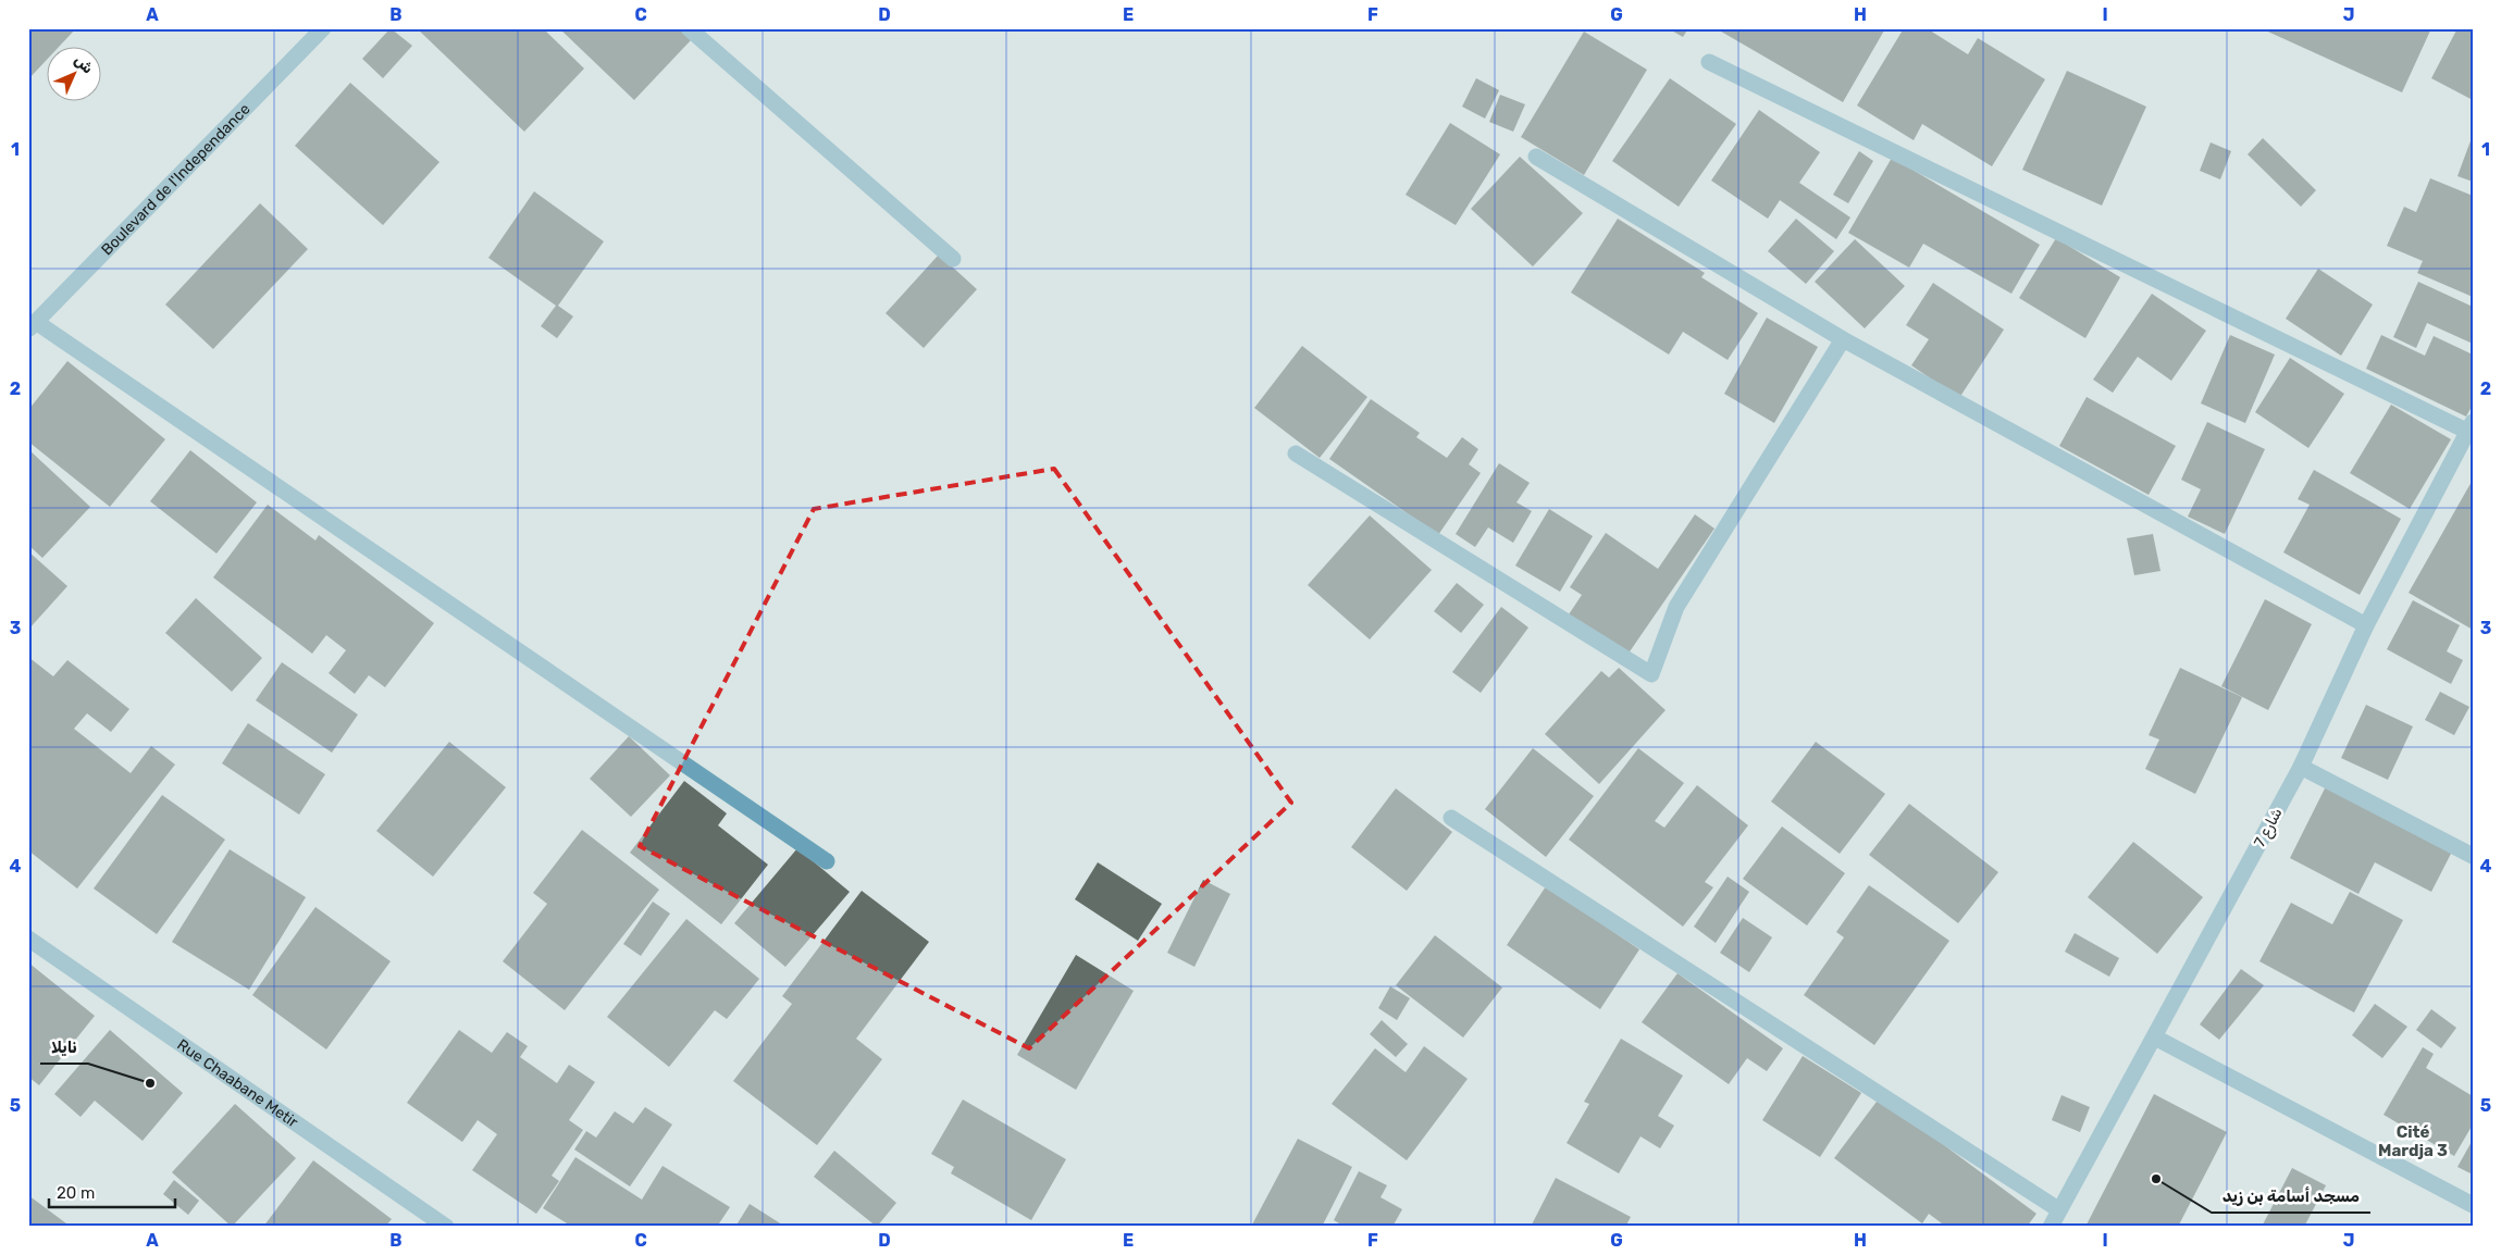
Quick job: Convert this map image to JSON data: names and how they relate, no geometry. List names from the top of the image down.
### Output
{
  "streets": {
    "street": ["Boulevard de l'Independance", "شارع 7", "Rue Chaabane Metir"]
  },
  "districts": ["Cité Mardja 3"],
  "places": ["نايلا", "مسجد أسامة بن زيد"],
  "scale_bar": "20 m",
  "north": "top right",
  "grid": {
    "columns": [
      "A",
      "B",
      "C",
      "D",
      "E",
      "F",
      "G",
      "H",
      "I",
      "J"
    ],
    "rows": [
      "1",
      "2",
      "3",
      "4",
      "5"
    ]
  }
}
